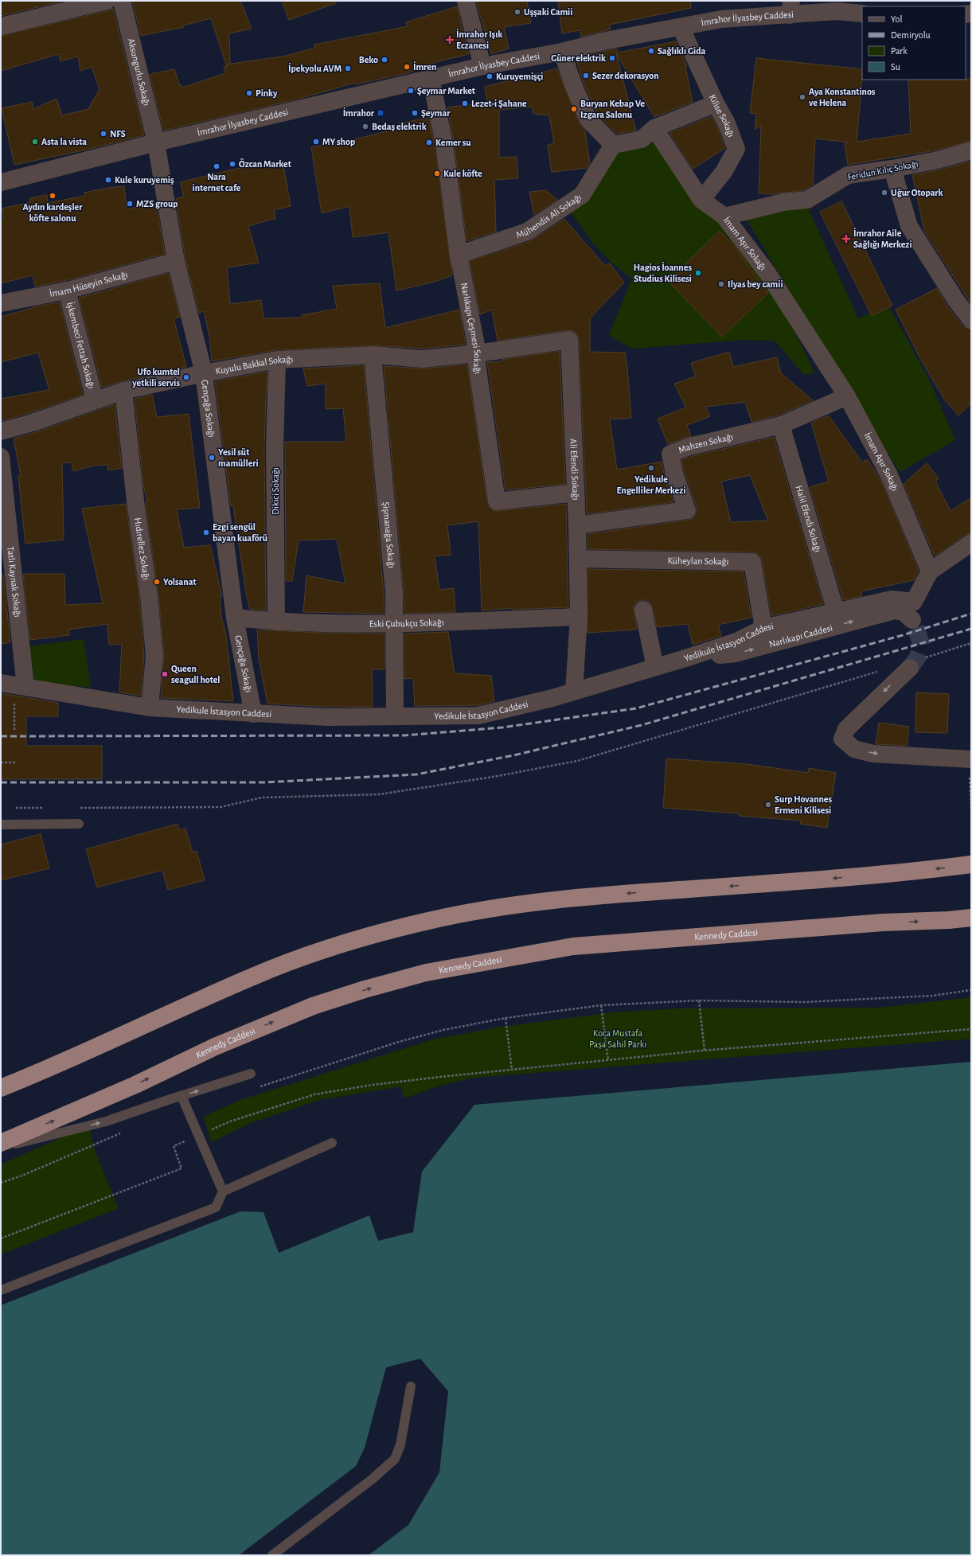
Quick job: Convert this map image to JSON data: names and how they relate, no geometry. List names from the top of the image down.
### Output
{
  "streets": {
    "highway": ["Kennedy Caddesi"],
    "street": [
      "İmrahor İlyasbey Caddesi",
      "Aksungurlu Sokağı",
      "Kilise Sokağı",
      "Feridun Kılıç Sokağı",
      "Mühendis Ali Sokağı",
      "İmam Aşır Sokağı",
      "İmam Hüseyin Sokağı",
      "Narlıkapı Çeşmesi Sokağı",
      "İşkembeci Fettah Sokağı",
      "Kuyulu Bakkal Sokağı",
      "Gençağa Sokağı",
      "Mahzen Sokağı",
      "Ali Efendi Sokağı",
      "Dikici Sokağı",
      "Halil Efendi Sokağı",
      "Şişmanağa Sokağı",
      "Hıdırellez Sokağı",
      "Küheylan Sokağı",
      "Tatlı Kaynak Sokağı",
      "Eski Çubukçu Sokağı",
      "Narlıkapı Caddesi",
      "Yedikule İstasyon Caddesi"
    ]
  },
  "crossings": [
    ["İmrahor İlyasbey Caddesi", "Aksungurlu Sokağı"],
    ["İmrahor İlyasbey Caddesi", "Kilise Sokağı"],
    ["İmrahor İlyasbey Caddesi", "Narlıkapı Çeşmesi Sokağı"],
    ["İmrahor İlyasbey Caddesi", "Gençağa Sokağı"],
    ["Aksungurlu Sokağı", "Gençağa Sokağı"],
    ["Kilise Sokağı", "İmam Aşır Sokağı"],
    ["Feridun Kılıç Sokağı", "İmam Aşır Sokağı"],
    ["Mühendis Ali Sokağı", "Narlıkapı Çeşmesi Sokağı"],
    ["İmam Aşır Sokağı", "Mahzen Sokağı"],
    ["İmam Aşır Sokağı", "Yedikule İstasyon Caddesi"],
    ["İmam Hüseyin Sokağı", "İşkembeci Fettah Sokağı"],
    ["İmam Hüseyin Sokağı", "Gençağa Sokağı"],
    ["Narlıkapı Çeşmesi Sokağı", "Kuyulu Bakkal Sokağı"],
    ["Narlıkapı Çeşmesi Sokağı", "Ali Efendi Sokağı"],
    ["İşkembeci Fettah Sokağı", "Kuyulu Bakkal Sokağı"],
    ["Kuyulu Bakkal Sokağı", "Gençağa Sokağı"],
    ["Kuyulu Bakkal Sokağı", "Ali Efendi Sokağı"],
    ["Kuyulu Bakkal Sokağı", "Dikici Sokağı"],
    ["Kuyulu Bakkal Sokağı", "Şişmanağa Sokağı"],
    ["Kuyulu Bakkal Sokağı", "Hıdırellez Sokağı"],
    ["Gençağa Sokağı", "Eski Çubukçu Sokağı"],
    ["Gençağa Sokağı", "Yedikule İstasyon Caddesi"],
    ["Mahzen Sokağı", "Ali Efendi Sokağı"],
    ["Mahzen Sokağı", "Halil Efendi Sokağı"],
    ["Ali Efendi Sokağı", "Küheylan Sokağı"],
    ["Ali Efendi Sokağı", "Eski Çubukçu Sokağı"],
    ["Ali Efendi Sokağı", "Yedikule İstasyon Caddesi"],
    ["Dikici Sokağı", "Eski Çubukçu Sokağı"],
    ["Halil Efendi Sokağı", "Yedikule İstasyon Caddesi"],
    ["Şişmanağa Sokağı", "Eski Çubukçu Sokağı"],
    ["Şişmanağa Sokağı", "Yedikule İstasyon Caddesi"],
    ["Hıdırellez Sokağı", "Yedikule İstasyon Caddesi"],
    ["Küheylan Sokağı", "Yedikule İstasyon Caddesi"],
    ["Tatlı Kaynak Sokağı", "Yedikule İstasyon Caddesi"],
    ["Narlıkapı Caddesi", "Yedikule İstasyon Caddesi"]
  ],
  "one_way": ["Narlıkapı Caddesi"],
  "parks": ["Koca Mustafa Paşa Sahil Parkı"],
  "places": {
    "other": [
      "Uşşaki Camii",
      "Sağlıklı Gida",
      "Güner elektrik",
      "Beko",
      "İmren",
      "İpekyolu AVM",
      "Sezer dekorasyon",
      "Kuruyemişçi",
      "Şeymar Market",
      "Pinky",
      "Aya Konstantinos ve Helena",
      "Lezet-i Şahane",
      "Buryan Kebap Ve Izgara Salonu",
      "Şeymar",
      "Bedaş elektrik",
      "NFS",
      "Asta la vista",
      "MY shop",
      "Kemer su",
      "Özcan Market",
      "Nara internet cafe",
      "Kule köfte",
      "Kule kuruyemiş",
      "Uğur Otopark",
      "Aydın kardeşler köfte salonu",
      "MZS group",
      "Hagios İoannes Studius Kilisesi",
      "Ilyas bey camii",
      "Ufo kumtel yetkili servis",
      "Yesil süt mamülleri",
      "Yedikule Engelliler Merkezi",
      "Ezgi sengül bayan kuaförü",
      "Yolsanat",
      "Queen seagull hotel",
      "Surp Hovannes Ermeni Kilisesi"
    ],
    "health": ["İmrahor Işık Eczanesi", "İmrahor Aile Sağlığı Merkezi"],
    "transit": ["İmrahor"]
  },
  "legend": [
    "Yol",
    "Demiryolu",
    "Park",
    "Su"
  ]
}
